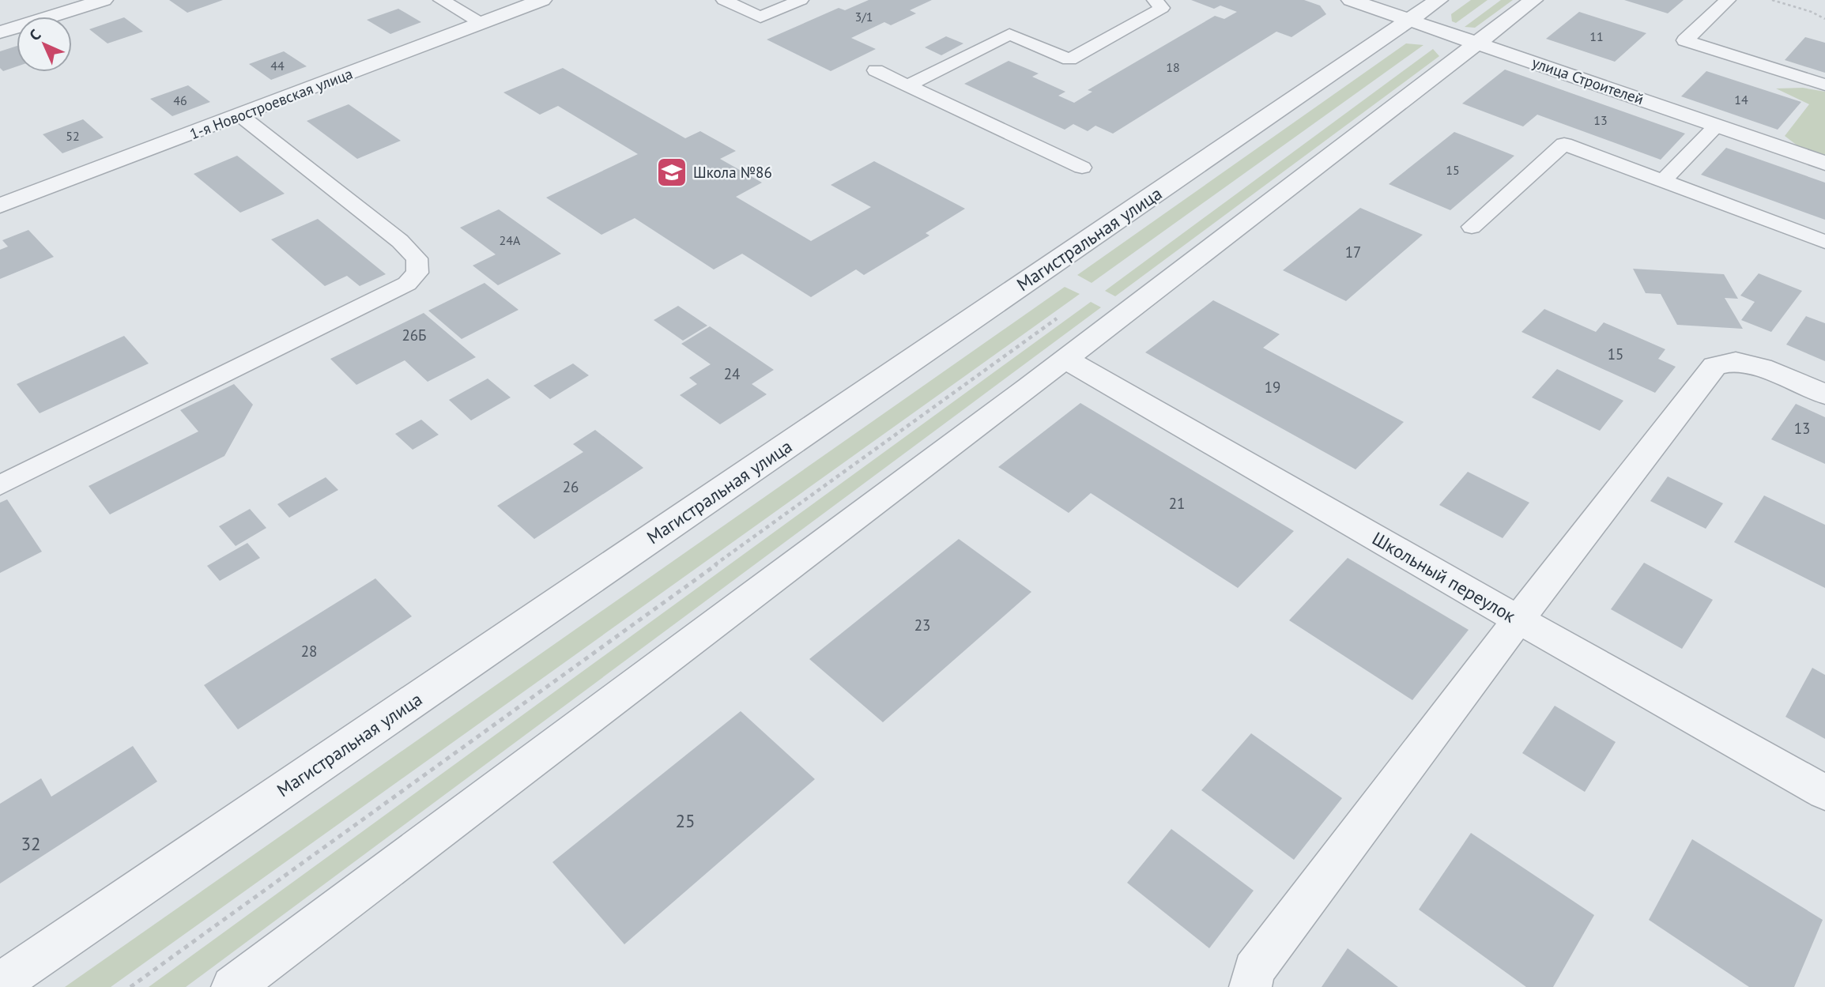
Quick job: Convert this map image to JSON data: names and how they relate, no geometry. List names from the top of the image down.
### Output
{
  "streets": {
    "street": [
      "улица Строителей",
      "1-я Новостроевская улица",
      "Магистральная улица",
      "Школьный переулок"
    ]
  },
  "crossings": [
    ["улица Строителей", "Магистральная улица"]
  ],
  "places": {
    "school or university": ["Школа №86"]
  },
  "house_numbers": [
    "3/1",
    "11",
    "44",
    "18",
    "14",
    "46",
    "13",
    "52",
    "15",
    "24А",
    "17",
    "26Б",
    "15",
    "24",
    "19",
    "13",
    "26",
    "21",
    "23",
    "28",
    "25",
    "32"
  ],
  "north": "top left"
}
